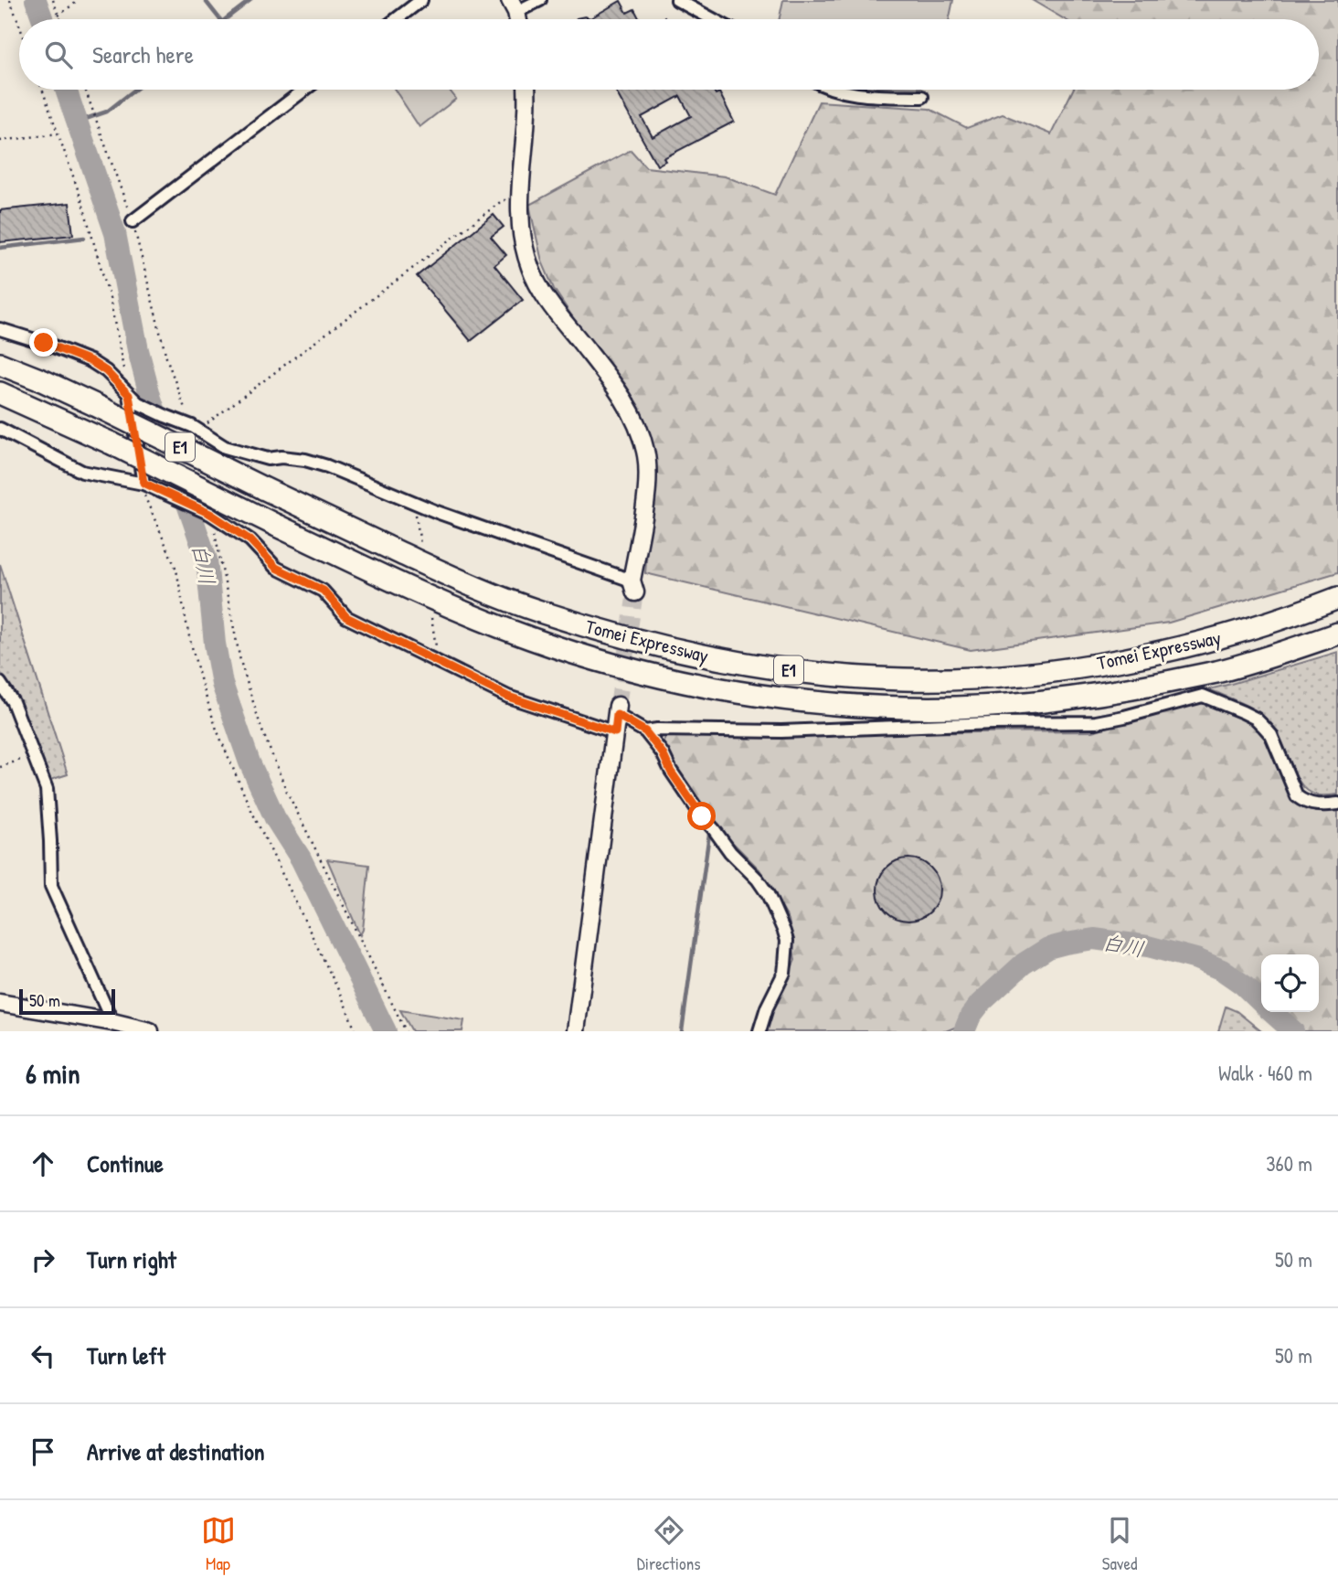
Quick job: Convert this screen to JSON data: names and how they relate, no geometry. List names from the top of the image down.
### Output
{
  "streets": {
    "highway": ["E1", "Tomei Expressway"]
  },
  "water": ["白川"],
  "scale_bar": "50 m",
  "page": {
    "search": "Search here",
    "scale": "50 m",
    "heading": ["6 min", "Walk · 460 m"],
    "list": [
      ["Continue", "360 m"],
      ["Turn right", "50 m"],
      ["Turn left", "50 m"],
      "Arrive at destination"
    ],
    "nav": ["Map", "Directions", "Saved"]
  }
}
